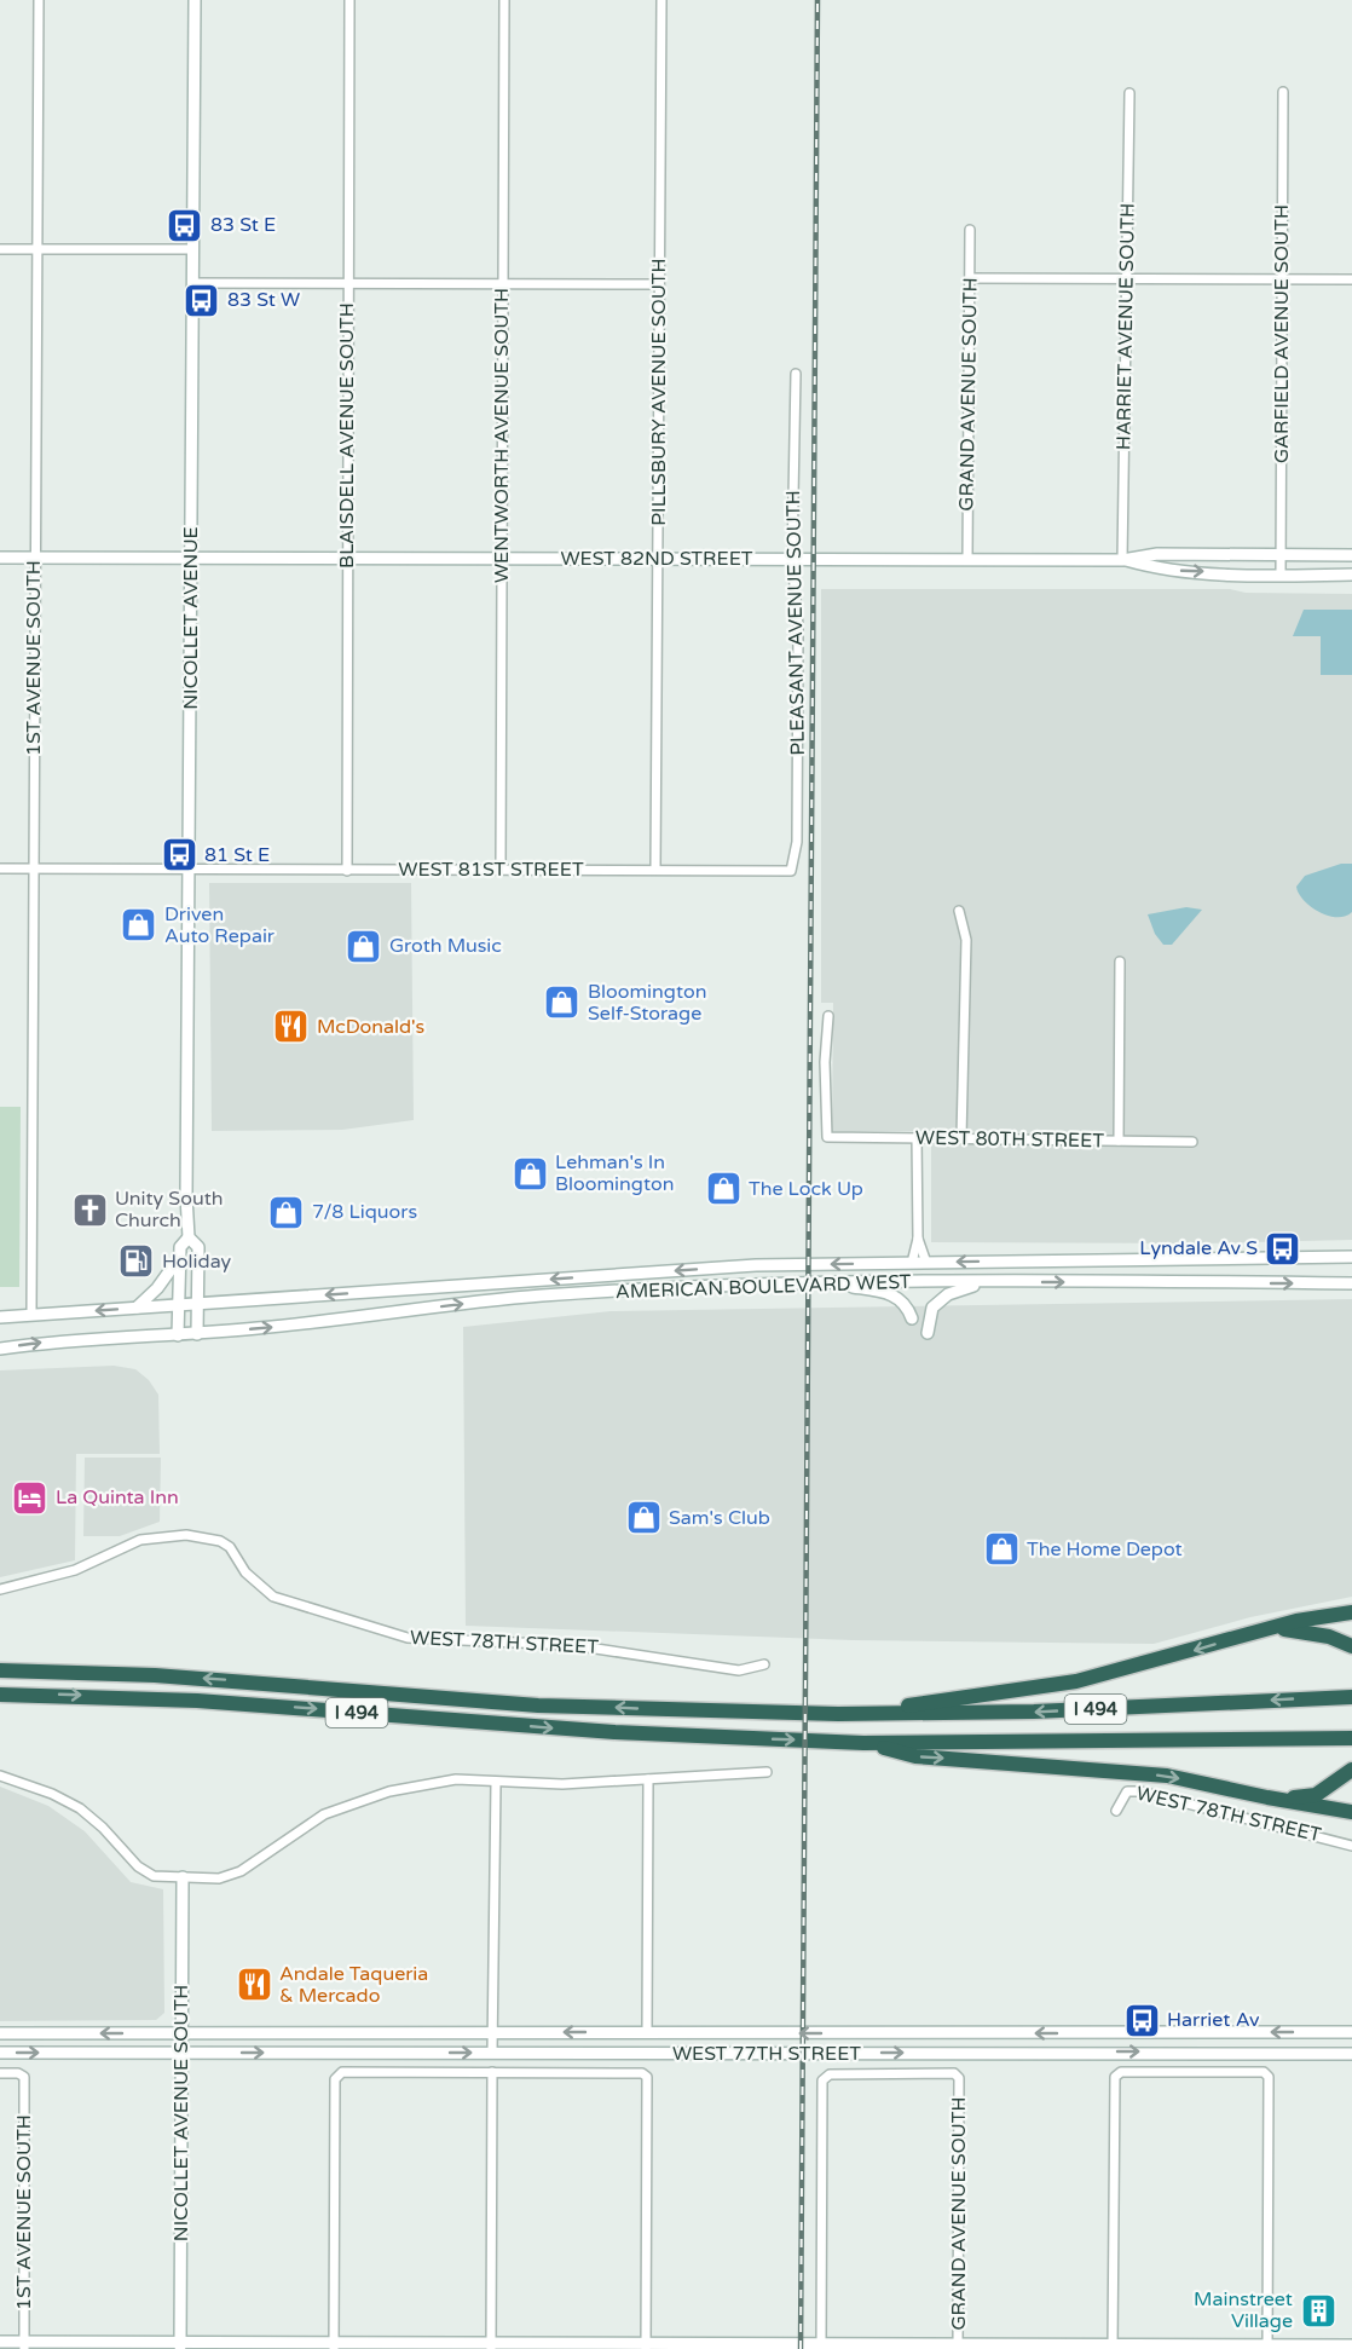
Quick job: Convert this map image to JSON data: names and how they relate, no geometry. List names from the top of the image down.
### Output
{
  "streets": {
    "highway": ["I 494"],
    "street": [
      "HARRIET AVENUE SOUTH",
      "GARFIELD AVENUE SOUTH",
      "PILLSBURY AVENUE SOUTH",
      "GRAND AVENUE SOUTH",
      "BLAISDELL AVENUE SOUTH",
      "WENTWORTH AVENUE SOUTH",
      "WEST 82ND STREET",
      "NICOLLET AVENUE",
      "PLEASANT AVENUE SOUTH",
      "1ST AVENUE SOUTH",
      "WEST 81ST STREET",
      "WEST 80TH STREET",
      "AMERICAN BOULEVARD WEST",
      "WEST 78TH STREET",
      "WEST 77TH STREET",
      "NICOLLET AVENUE SOUTH"
    ]
  },
  "crossings": [
    ["HARRIET AVENUE SOUTH", "WEST 82ND STREET"],
    ["GARFIELD AVENUE SOUTH", "WEST 82ND STREET"],
    ["PILLSBURY AVENUE SOUTH", "WEST 82ND STREET"],
    ["PILLSBURY AVENUE SOUTH", "WEST 81ST STREET"],
    ["GRAND AVENUE SOUTH", "WEST 82ND STREET"],
    ["BLAISDELL AVENUE SOUTH", "WEST 82ND STREET"],
    ["BLAISDELL AVENUE SOUTH", "WEST 81ST STREET"],
    ["WENTWORTH AVENUE SOUTH", "WEST 82ND STREET"],
    ["WENTWORTH AVENUE SOUTH", "WEST 81ST STREET"],
    ["WEST 82ND STREET", "NICOLLET AVENUE"],
    ["WEST 82ND STREET", "PLEASANT AVENUE SOUTH"],
    ["WEST 82ND STREET", "1ST AVENUE SOUTH"],
    ["NICOLLET AVENUE", "WEST 81ST STREET"],
    ["NICOLLET AVENUE", "AMERICAN BOULEVARD WEST"],
    ["PLEASANT AVENUE SOUTH", "WEST 81ST STREET"],
    ["1ST AVENUE SOUTH", "WEST 81ST STREET"],
    ["1ST AVENUE SOUTH", "AMERICAN BOULEVARD WEST"],
    ["WEST 77TH STREET", "NICOLLET AVENUE SOUTH"]
  ],
  "places": {
    "bus stop": [
      "83 St E",
      "83 St W",
      "81 St E",
      "Lyndale Av S",
      "Harriet Av"
    ],
    "shop": [
      "Driven Auto Repair",
      "Groth Music",
      "Bloomington Self-Storage",
      "Lehman's In Bloomington",
      "The Lock Up",
      "7/8 Liquors",
      "Sam's Club",
      "The Home Depot"
    ],
    "restaurant": ["McDonald's", "Andale Taqueria & Mercado"],
    "church": ["Unity South Church"],
    "fuel station": ["Holiday"],
    "hotel": ["La Quinta Inn"],
    "building": ["Mainstreet Village"]
  }
}
